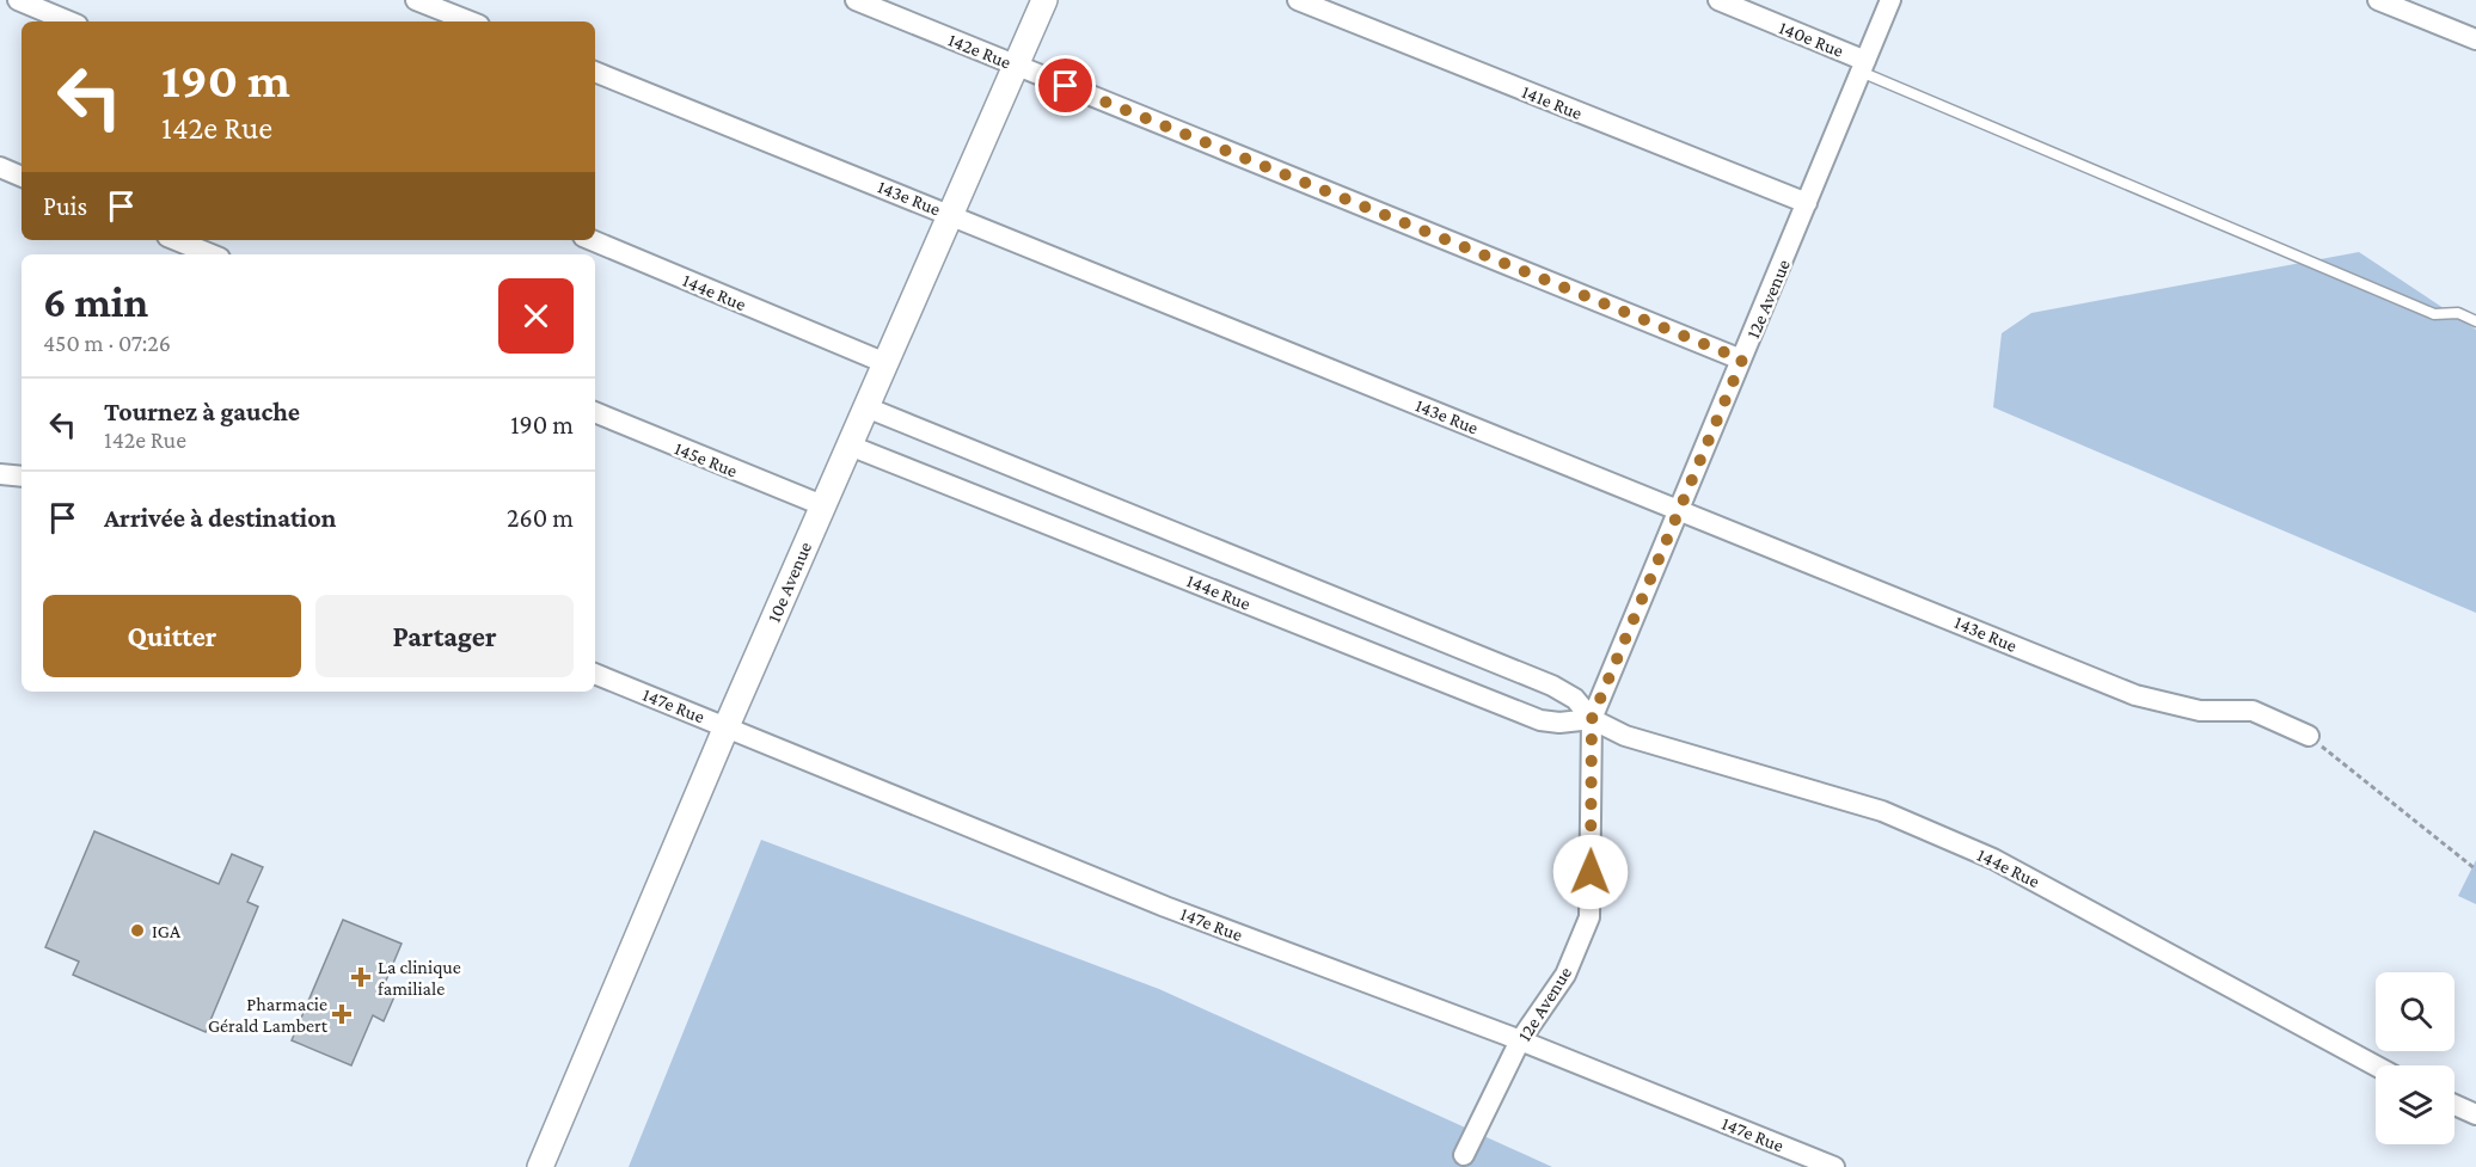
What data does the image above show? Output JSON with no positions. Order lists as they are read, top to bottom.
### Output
{
  "streets": {
    "street": [
      "140e Rue",
      "142e Rue",
      "141e Rue",
      "143e Rue",
      "144e Rue",
      "12e Avenue",
      "145e Rue",
      "10e Avenue",
      "147e Rue"
    ]
  },
  "crossings": [
    ["140e Rue", "12e Avenue"],
    ["142e Rue", "12e Avenue"],
    ["142e Rue", "10e Avenue"],
    ["141e Rue", "12e Avenue"],
    ["143e Rue", "12e Avenue"],
    ["143e Rue", "10e Avenue"],
    ["144e Rue", "12e Avenue"],
    ["144e Rue", "10e Avenue"],
    ["12e Avenue", "147e Rue"],
    ["145e Rue", "10e Avenue"],
    ["10e Avenue", "147e Rue"]
  ],
  "places": {
    "other": ["IGA"],
    "health": ["La clinique familiale", "Pharmacie Gérald Lambert"]
  },
  "page": {
    "turn": ["190 m", "142e Rue"],
    "then": "Puis",
    "heading": ["6 min", "450 m · 07:26"],
    "list": [
      {
        "name": "Tournez à gauche",
        "note": "142e Rue",
        "value": "190 m"
      },
      {
        "name": "Arrivée à destination",
        "value": "260 m"
      }
    ],
    "buttons": ["Quitter", "Partager"]
  }
}
